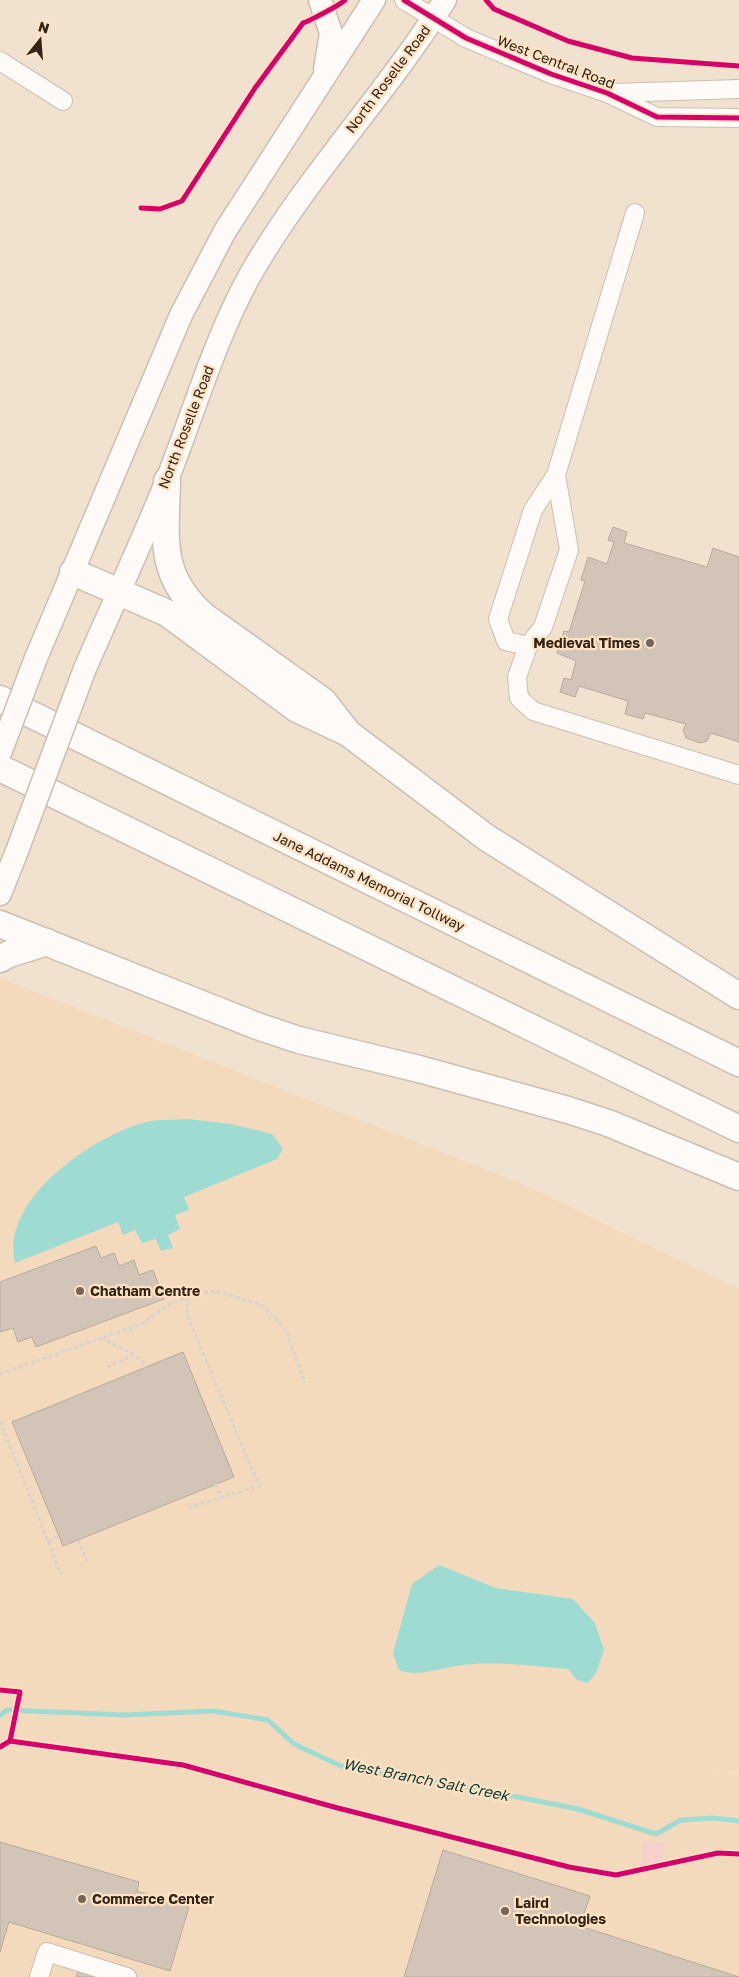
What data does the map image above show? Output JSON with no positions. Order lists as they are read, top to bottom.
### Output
{
  "streets": {
    "highway": ["Jane Addams Memorial Tollway"],
    "main road": ["North Roselle Road"],
    "street": ["West Central Road"]
  },
  "crossings": [
    ["West Central Road", "North Roselle Road"]
  ],
  "water": ["West Branch Salt Creek"],
  "places": [
    "Medieval Times",
    "Chatham Centre",
    "Commerce Center",
    "Laird Technologies"
  ],
  "north": "top"
}
